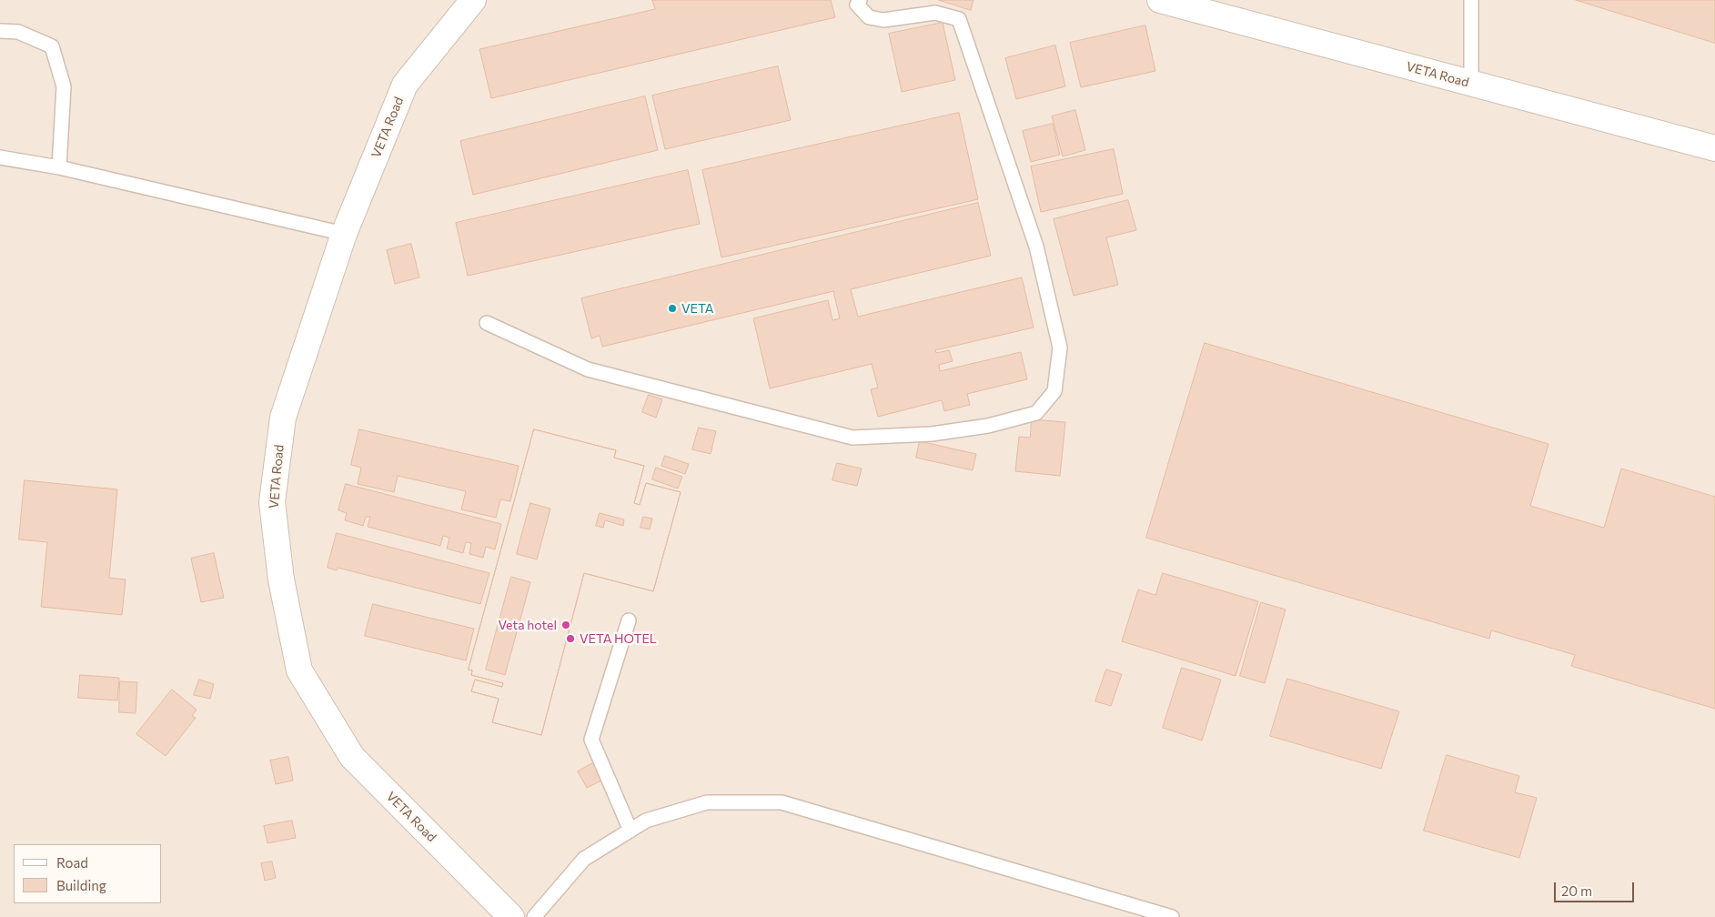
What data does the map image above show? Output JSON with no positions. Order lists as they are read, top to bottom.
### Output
{
  "streets": {
    "street": ["VETA Road"]
  },
  "places": ["VETA", "Veta hotel", "VETA HOTEL"],
  "legend": ["Road", "Building"],
  "scale_bar": "20 m"
}
